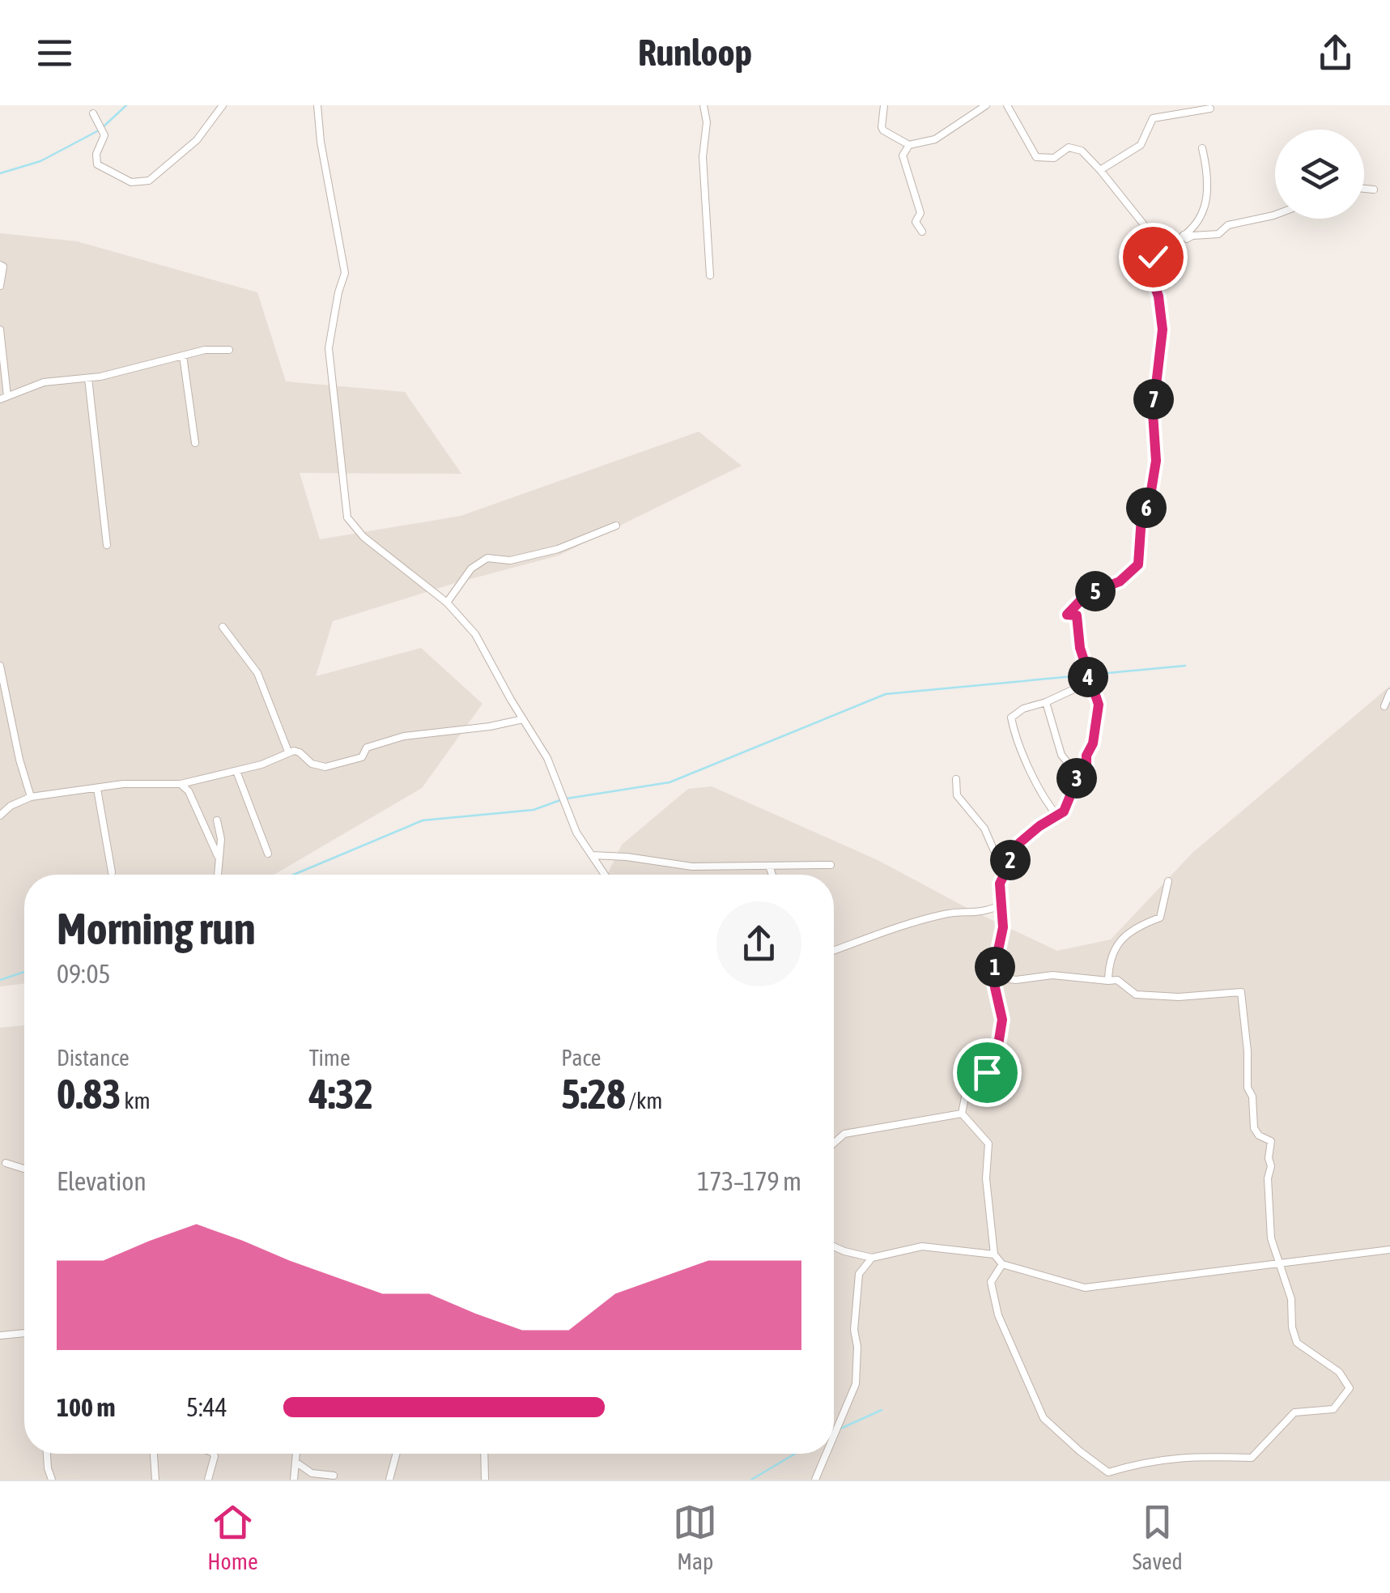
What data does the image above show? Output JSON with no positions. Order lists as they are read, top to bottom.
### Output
{
  "page": {
    "header": "Runloop",
    "pins": [
      "7",
      "6",
      "5",
      "4",
      "3",
      "2",
      "1"
    ],
    "heading": ["Morning run", "09:05"],
    "stats": [
      ["Distance", "0.83 km"],
      ["Time", "4:32"],
      ["Pace", "5:28 /km"]
    ],
    "chart": ["Elevation", "173–179 m"],
    "list": [
      {
        "name": "100 m",
        "note": "5:44"
      }
    ],
    "tabs": ["Home", "Map", "Saved"]
  }
}
